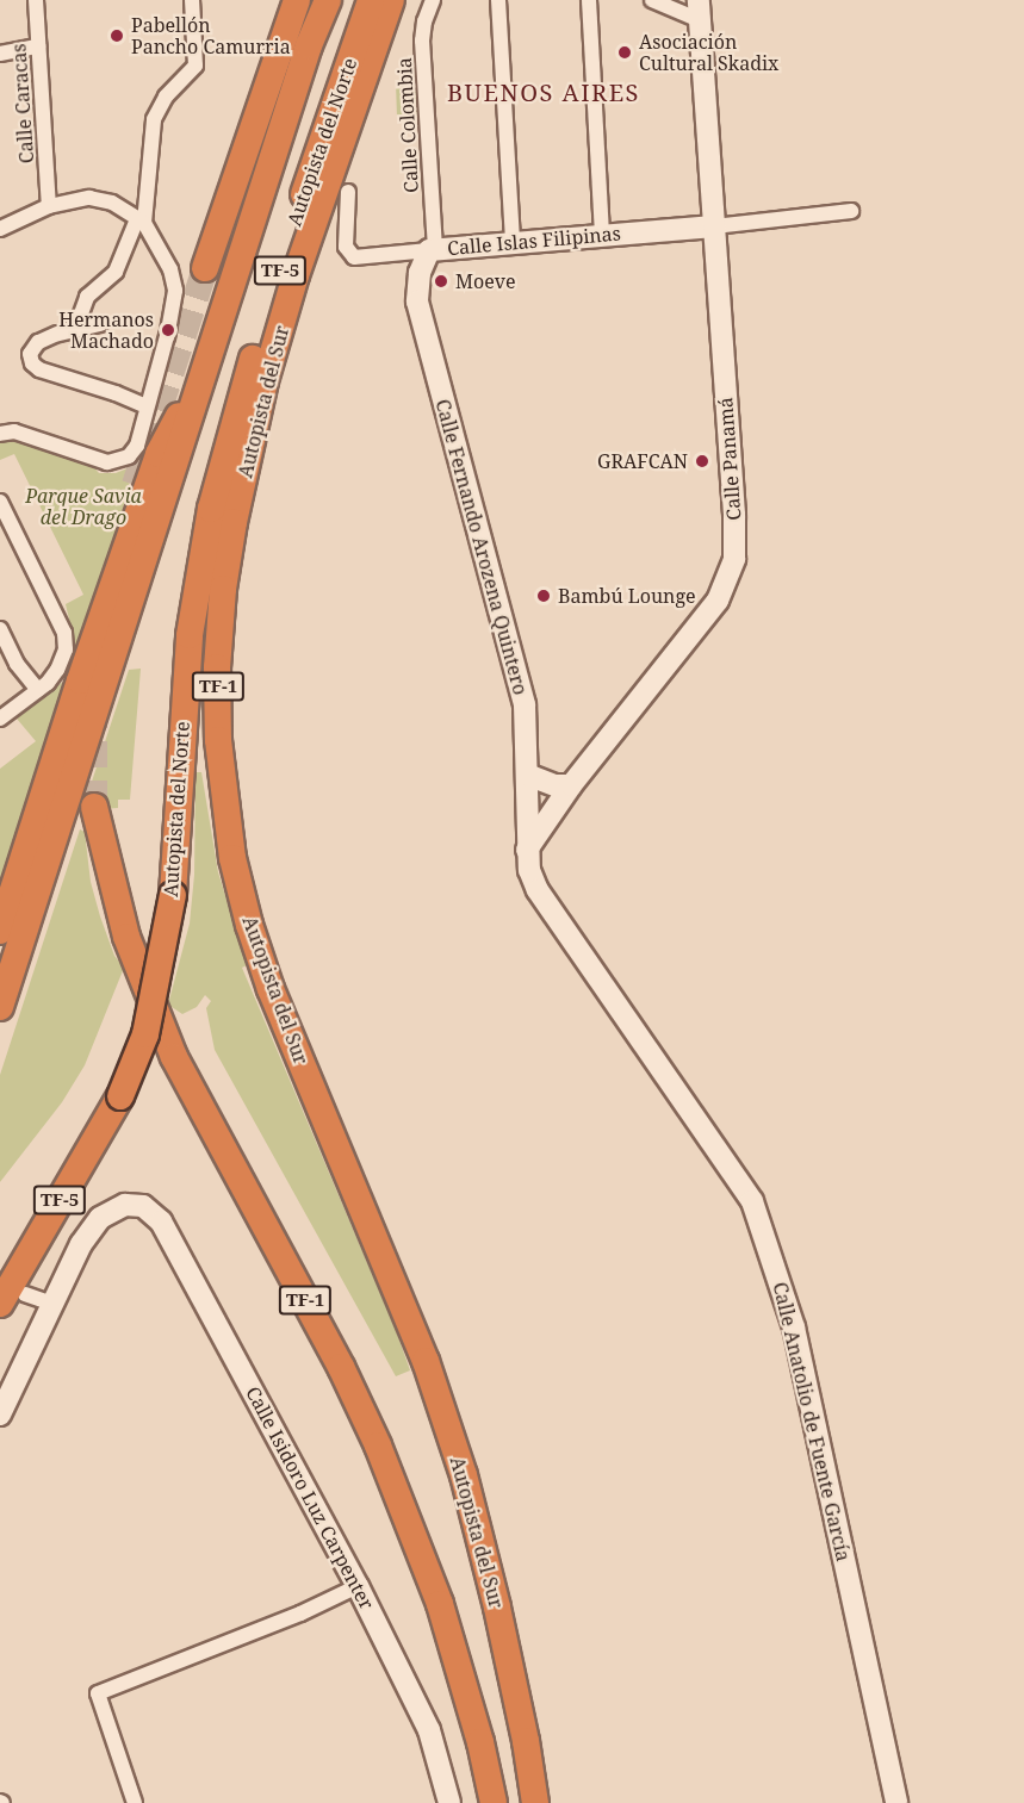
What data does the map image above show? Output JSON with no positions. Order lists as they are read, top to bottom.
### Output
{
  "streets": {
    "highway": [
      "Autopista del Norte",
      "TF-5",
      "Autopista del Sur",
      "TF-1"
    ],
    "street": [
      "Calle Caracas",
      "Calle Colombia",
      "Calle Islas Filipinas",
      "Calle Panamá",
      "Calle Fernando Arozena Quintero",
      "Calle Anatolio de Fuente García",
      "Calle Isidoro Luz Carpenter"
    ]
  },
  "crossings": [
    ["Calle Colombia", "Calle Islas Filipinas"],
    ["Calle Colombia", "Calle Fernando Arozena Quintero"],
    ["Calle Islas Filipinas", "Calle Panamá"],
    ["Calle Islas Filipinas", "Calle Fernando Arozena Quintero"],
    ["Calle Panamá", "Calle Fernando Arozena Quintero"],
    ["Calle Panamá", "Calle Anatolio de Fuente García"],
    ["Calle Fernando Arozena Quintero", "Calle Anatolio de Fuente García"]
  ],
  "districts": ["BUENOS AIRES"],
  "parks": ["Parque Savia del Drago"],
  "places": [
    "Pabellón Pancho Camurria",
    "Asociación Cultural Skadix",
    "Moeve",
    "Hermanos Machado",
    "GRAFCAN",
    "Bambú Lounge"
  ]
}
